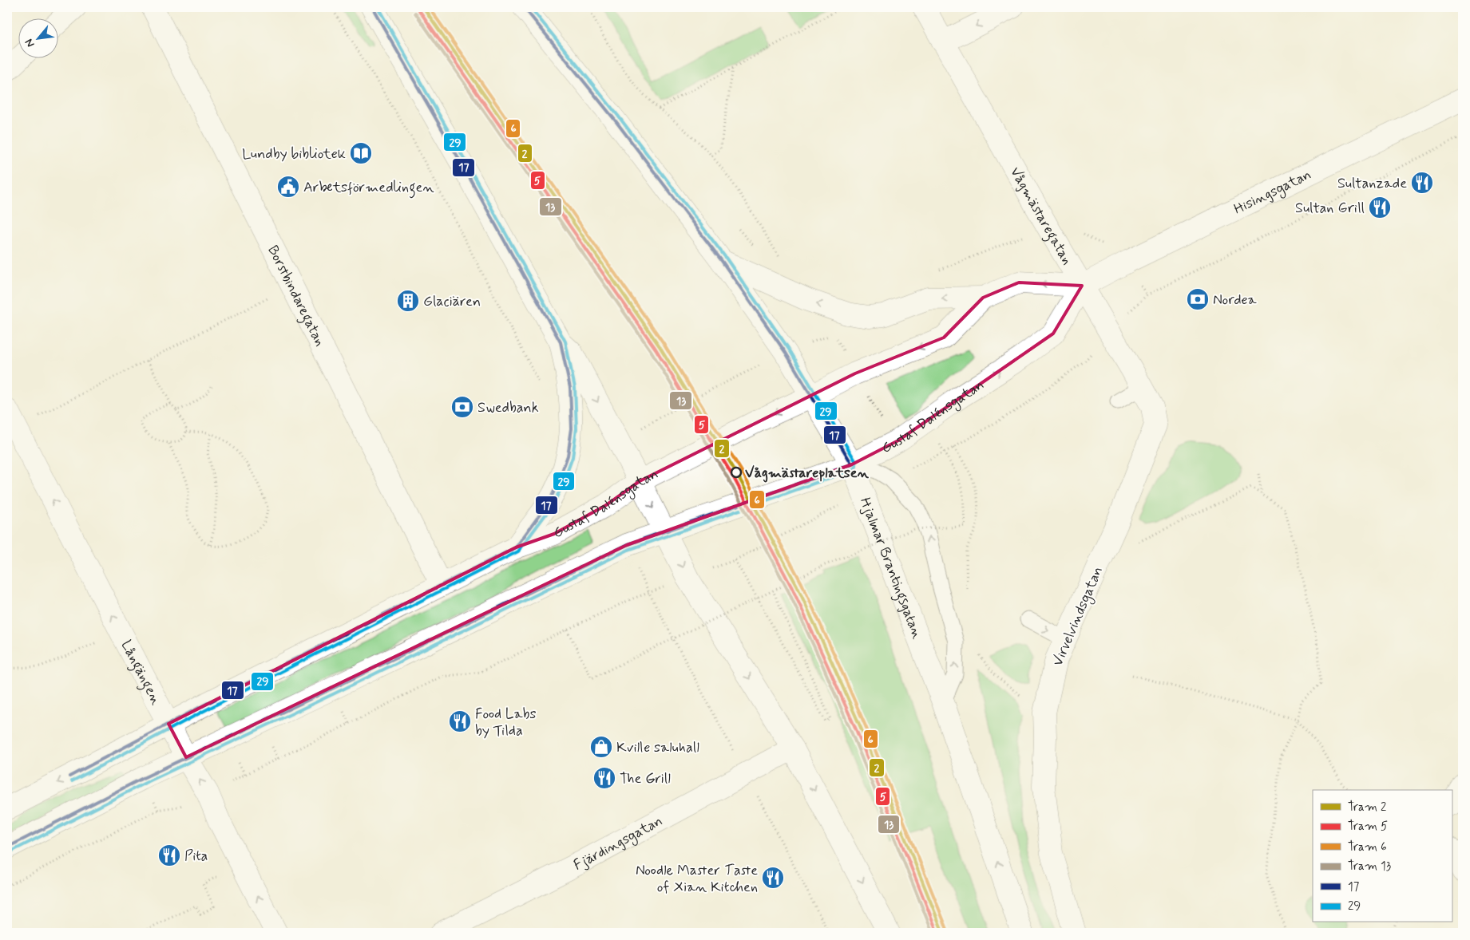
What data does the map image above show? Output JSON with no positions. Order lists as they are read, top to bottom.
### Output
{
  "streets": {
    "street": [
      "Hisingsgatan",
      "Vågmästaregatan",
      "Borstbindaregatan",
      "Gustaf Dalénsgatan",
      "Hjalmar Brantingsgatan",
      "Virvelvindsgatan",
      "Långängen",
      "Fjärdingsgatan"
    ]
  },
  "crossings": [
    ["Hisingsgatan", "Vågmästaregatan"],
    ["Hisingsgatan", "Gustaf Dalénsgatan"],
    ["Vågmästaregatan", "Gustaf Dalénsgatan"],
    ["Vågmästaregatan", "Virvelvindsgatan"],
    ["Borstbindaregatan", "Gustaf Dalénsgatan"],
    ["Gustaf Dalénsgatan", "Hjalmar Brantingsgatan"],
    ["Gustaf Dalénsgatan", "Långängen"]
  ],
  "one_way": ["Långängen"],
  "places": {
    "library": ["Lundby bibliotek"],
    "restaurant": [
      "Sultanzade",
      "Sultan Grill",
      "Food Labs by Tilda",
      "The Grill",
      "Pita",
      "Noodle Master Taste of Xian Kitchen"
    ],
    "public building": ["Arbetsförmedlingen"],
    "bank": ["Nordea", "Swedbank"],
    "building": ["Glaciären"],
    "other": ["Vågmästareplatsen"],
    "shop": ["Kville saluhall"]
  },
  "lines": [
    "tram line 2",
    "tram line 6",
    "transit line 17",
    "transit line 29",
    "tram line 5",
    "tram line 13"
  ],
  "legend": [
    "Tram 2",
    "Tram 5",
    "Tram 6",
    "Tram 13",
    "17",
    "29"
  ],
  "north": "bottom left"
}
